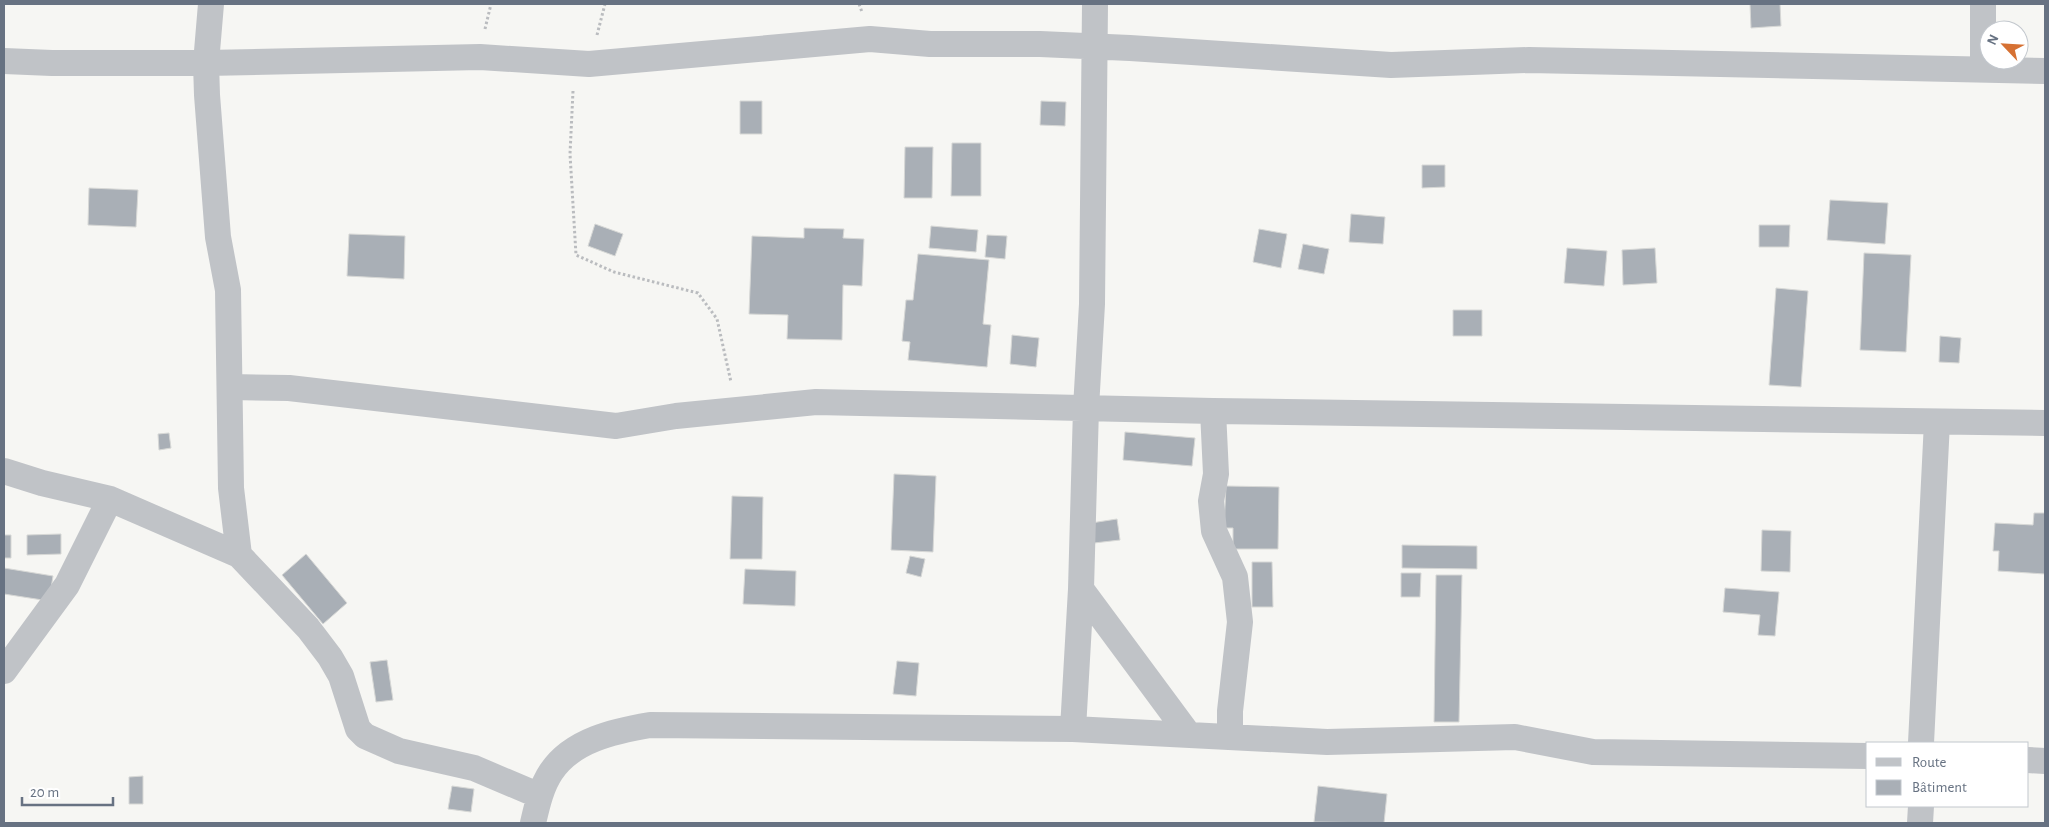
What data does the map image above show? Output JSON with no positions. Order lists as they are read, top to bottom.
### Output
{
  "legend": ["Route", "Bâtiment"],
  "scale_bar": "20 m",
  "north": "top left"
}
